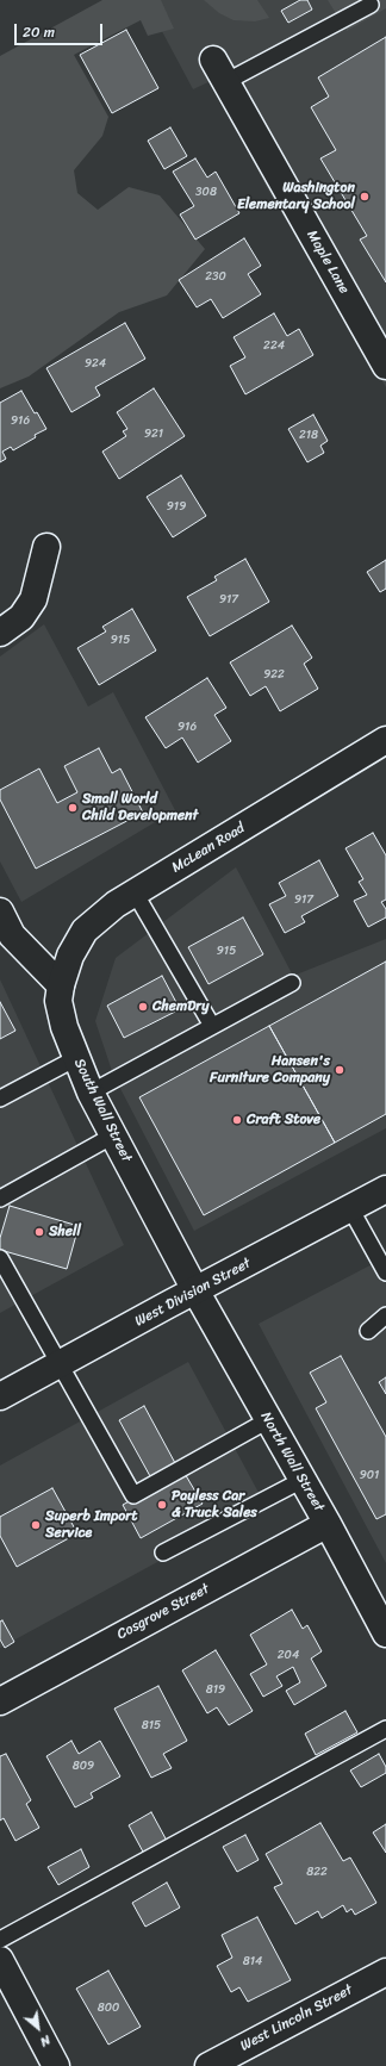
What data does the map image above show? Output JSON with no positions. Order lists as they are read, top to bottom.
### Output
{
  "streets": {
    "street": [
      "Maple Lane",
      "McLean Road",
      "South Wall Street",
      "West Division Street",
      "North Wall Street",
      "Cosgrove Street",
      "West Lincoln Street"
    ]
  },
  "crossings": [
    ["McLean Road", "South Wall Street"],
    ["South Wall Street", "West Division Street"],
    ["South Wall Street", "North Wall Street"],
    ["West Division Street", "North Wall Street"],
    ["North Wall Street", "Cosgrove Street"]
  ],
  "places": [
    "Washington Elementary School",
    "Small World Child Development",
    "ChemDry",
    "Hansen's Furniture Company",
    "Craft Stove",
    "Shell",
    "Payless Car & Truck Sales",
    "Superb Import Service"
  ],
  "house_numbers": [
    "308",
    "230",
    "224",
    "924",
    "916",
    "921",
    "218",
    "919",
    "917",
    "915",
    "922",
    "916",
    "917",
    "915",
    "901",
    "204",
    "819",
    "815",
    "809",
    "822",
    "814",
    "800"
  ],
  "scale_bar": "20 m",
  "north": "bottom right"
}
